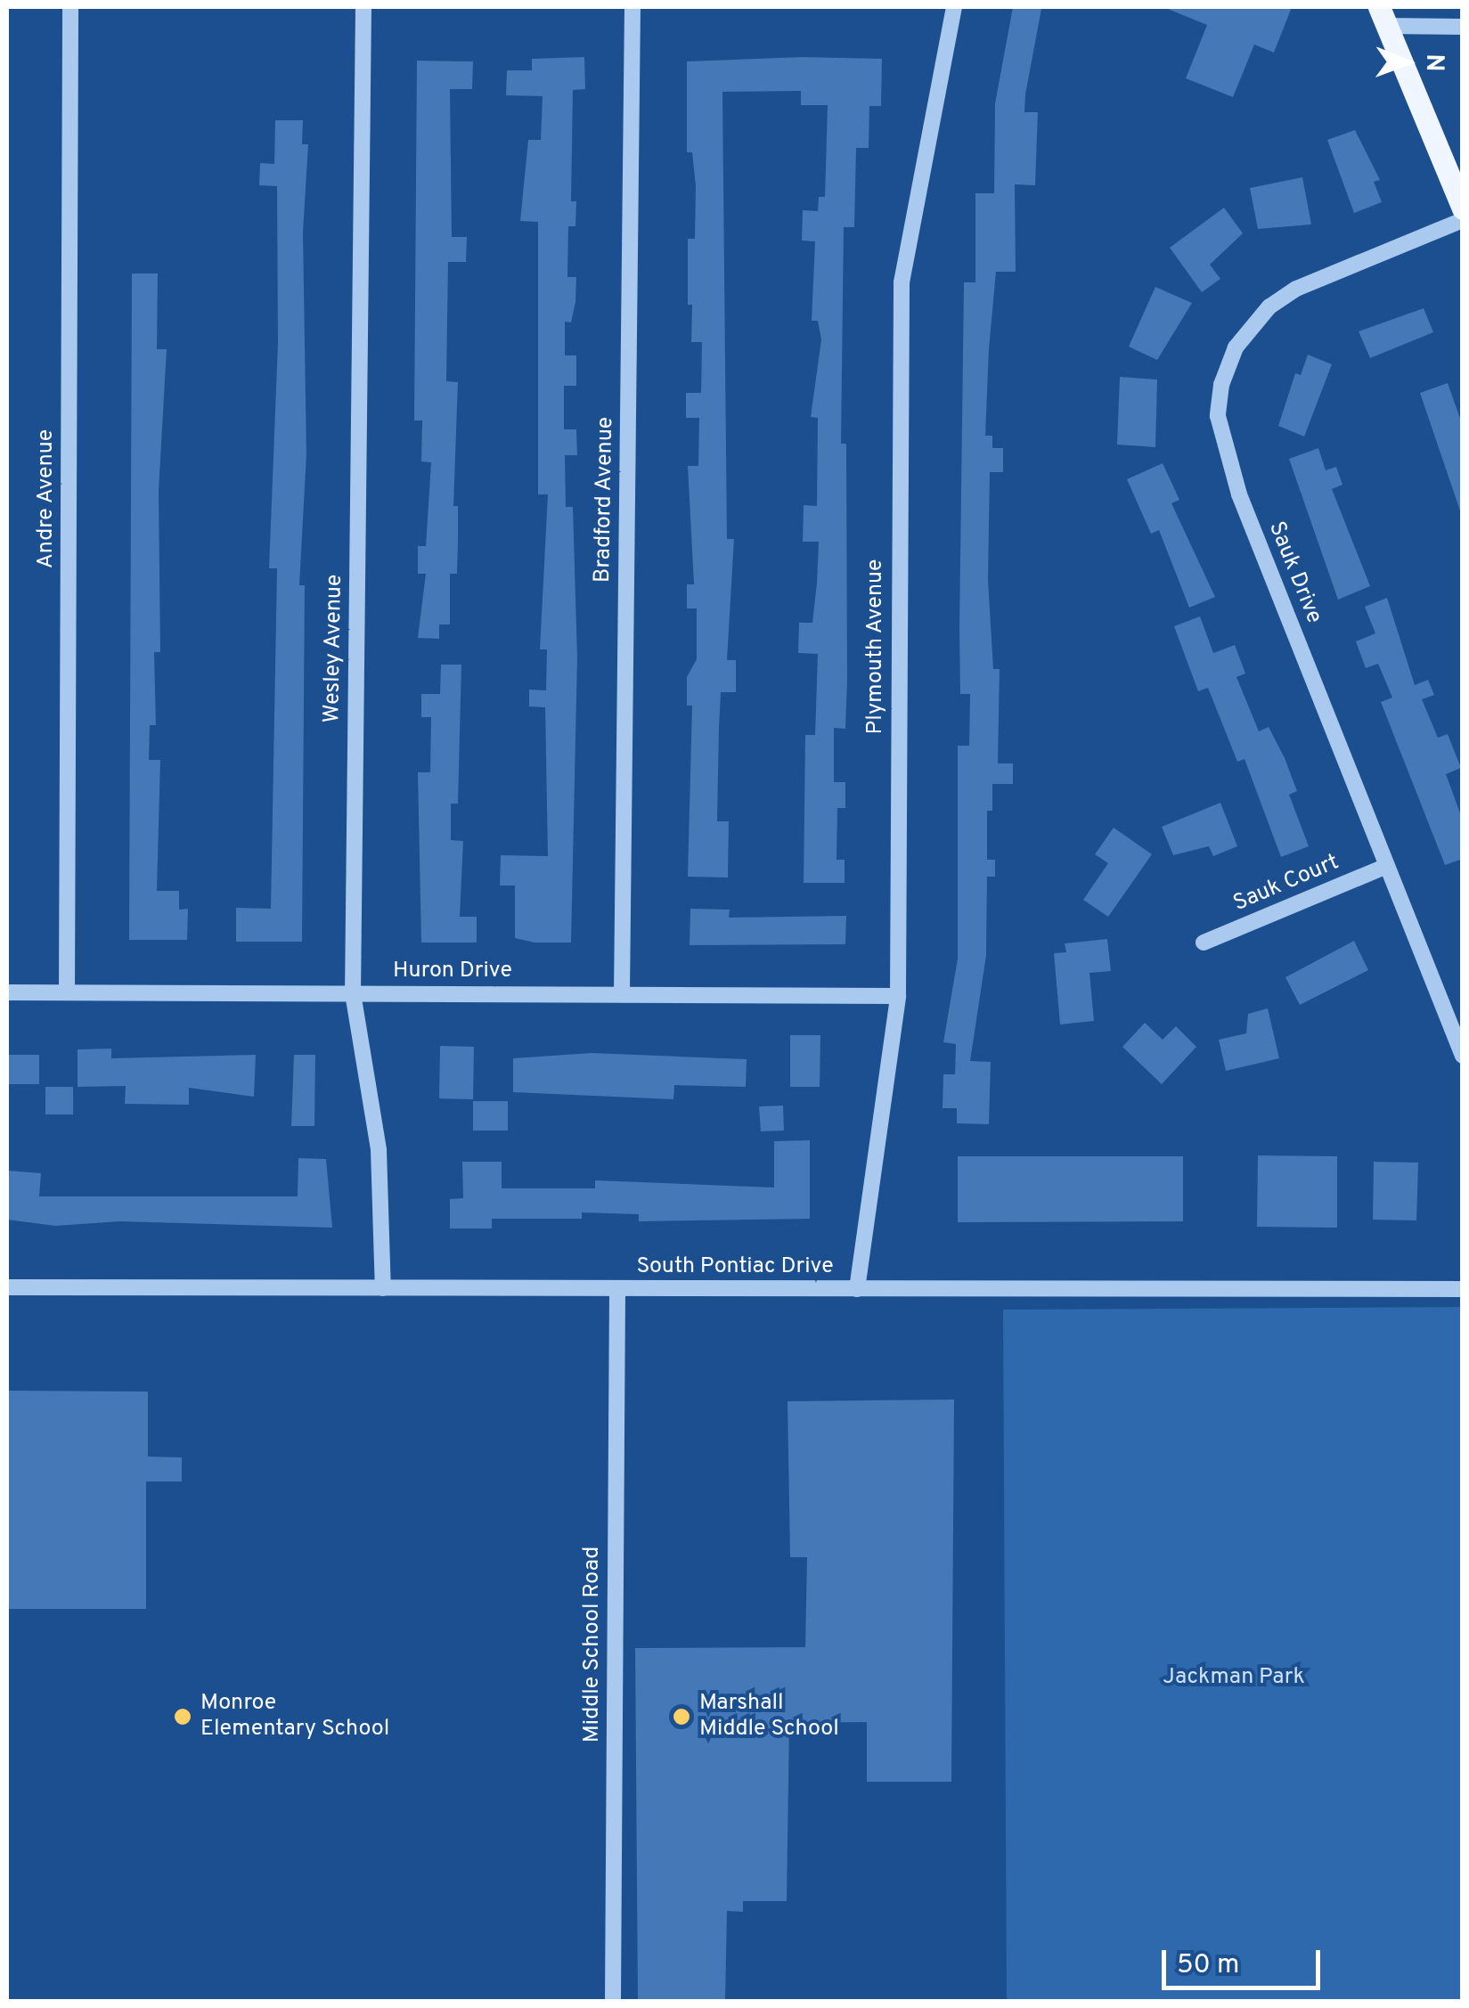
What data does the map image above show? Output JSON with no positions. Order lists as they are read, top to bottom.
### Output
{
  "streets": {
    "street": [
      "Andre Avenue",
      "Bradford Avenue",
      "Sauk Drive",
      "Plymouth Avenue",
      "Wesley Avenue",
      "Sauk Court",
      "Huron Drive",
      "South Pontiac Drive",
      "Middle School Road"
    ]
  },
  "crossings": [
    ["Andre Avenue", "Huron Drive"],
    ["Bradford Avenue", "Huron Drive"],
    ["Sauk Drive", "Sauk Court"],
    ["Plymouth Avenue", "Huron Drive"],
    ["Plymouth Avenue", "South Pontiac Drive"],
    ["Wesley Avenue", "Huron Drive"],
    ["Wesley Avenue", "South Pontiac Drive"],
    ["South Pontiac Drive", "Middle School Road"]
  ],
  "parks": ["Jackman Park"],
  "places": ["Monroe Elementary School", "Marshall Middle School"],
  "scale_bar": "50 m",
  "north": "right"
}
